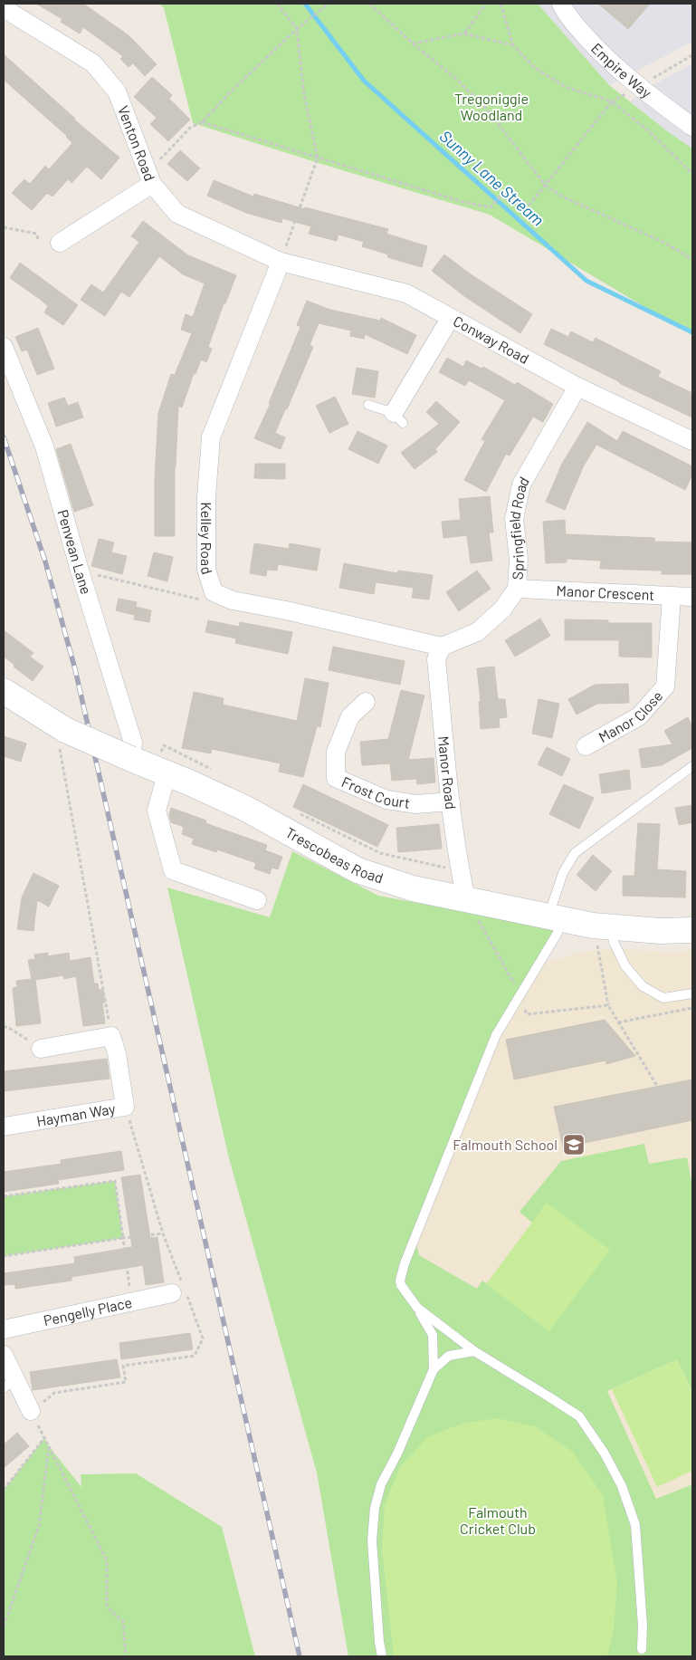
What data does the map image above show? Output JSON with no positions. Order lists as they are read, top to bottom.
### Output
{
  "streets": {
    "street": [
      "Empire Way",
      "Venton Road",
      "Conway Road",
      "Springfield Road",
      "Kelley Road",
      "Penvean Lane",
      "Manor Crescent",
      "Manor Close",
      "Manor Road",
      "Frost Court",
      "Trescobeas Road",
      "Hayman Way",
      "Pengelly Place"
    ]
  },
  "crossings": [
    ["Venton Road", "Conway Road"],
    ["Venton Road", "Kelley Road"],
    ["Conway Road", "Springfield Road"],
    ["Conway Road", "Kelley Road"],
    ["Springfield Road", "Kelley Road"],
    ["Springfield Road", "Manor Crescent"],
    ["Springfield Road", "Manor Road"],
    ["Kelley Road", "Manor Road"],
    ["Penvean Lane", "Trescobeas Road"],
    ["Manor Crescent", "Manor Close"],
    ["Manor Road", "Frost Court"],
    ["Manor Road", "Trescobeas Road"]
  ],
  "water": ["Sunny Lane Stream"],
  "parks": ["Tregoniggie Woodland", "Falmouth Cricket Club"],
  "places": {
    "school or university": ["Falmouth School"]
  }
}
